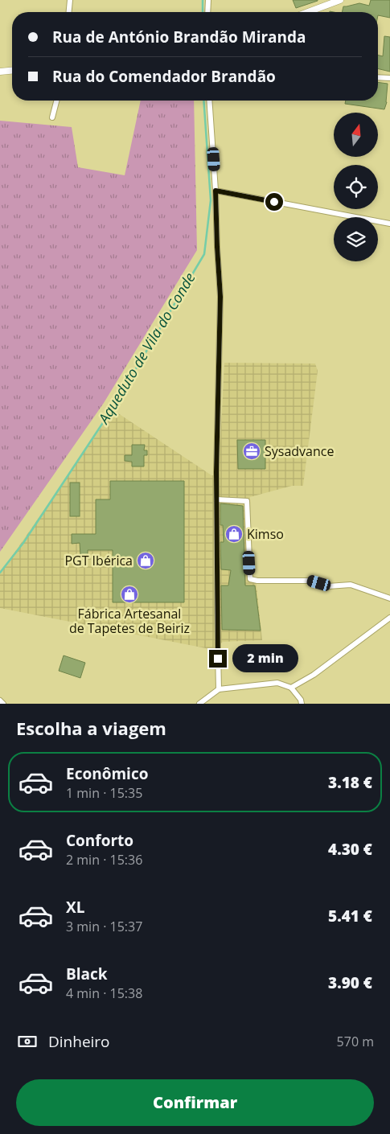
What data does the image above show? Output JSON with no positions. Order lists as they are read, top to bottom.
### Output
{
  "water": ["Aqueduto de Vila do Conde"],
  "places": {
    "office": ["Sysadvance"],
    "shop": ["Kimso", "PGT Ibérica", "Fábrica Artesanal de Tapetes de Beiriz"]
  },
  "north": "top",
  "page": {
    "banner": ["Rua de António Brandão Miranda", "Rua do Comendador Brandão"],
    "bubble": "2 min",
    "heading": "Escolha a viagem",
    "list": [
      {
        "name": "Econômico",
        "note": "1 min · 15:35",
        "value": "3.18 €"
      },
      {
        "name": "Conforto",
        "note": "2 min · 15:36",
        "value": "4.30 €"
      },
      {
        "name": "XL",
        "note": "3 min · 15:37",
        "value": "5.41 €"
      },
      {
        "name": "Black",
        "note": "4 min · 15:38",
        "value": "3.90 €"
      }
    ],
    "pay": ["Dinheiro", "570 m"],
    "buttons": "Confirmar"
  }
}
